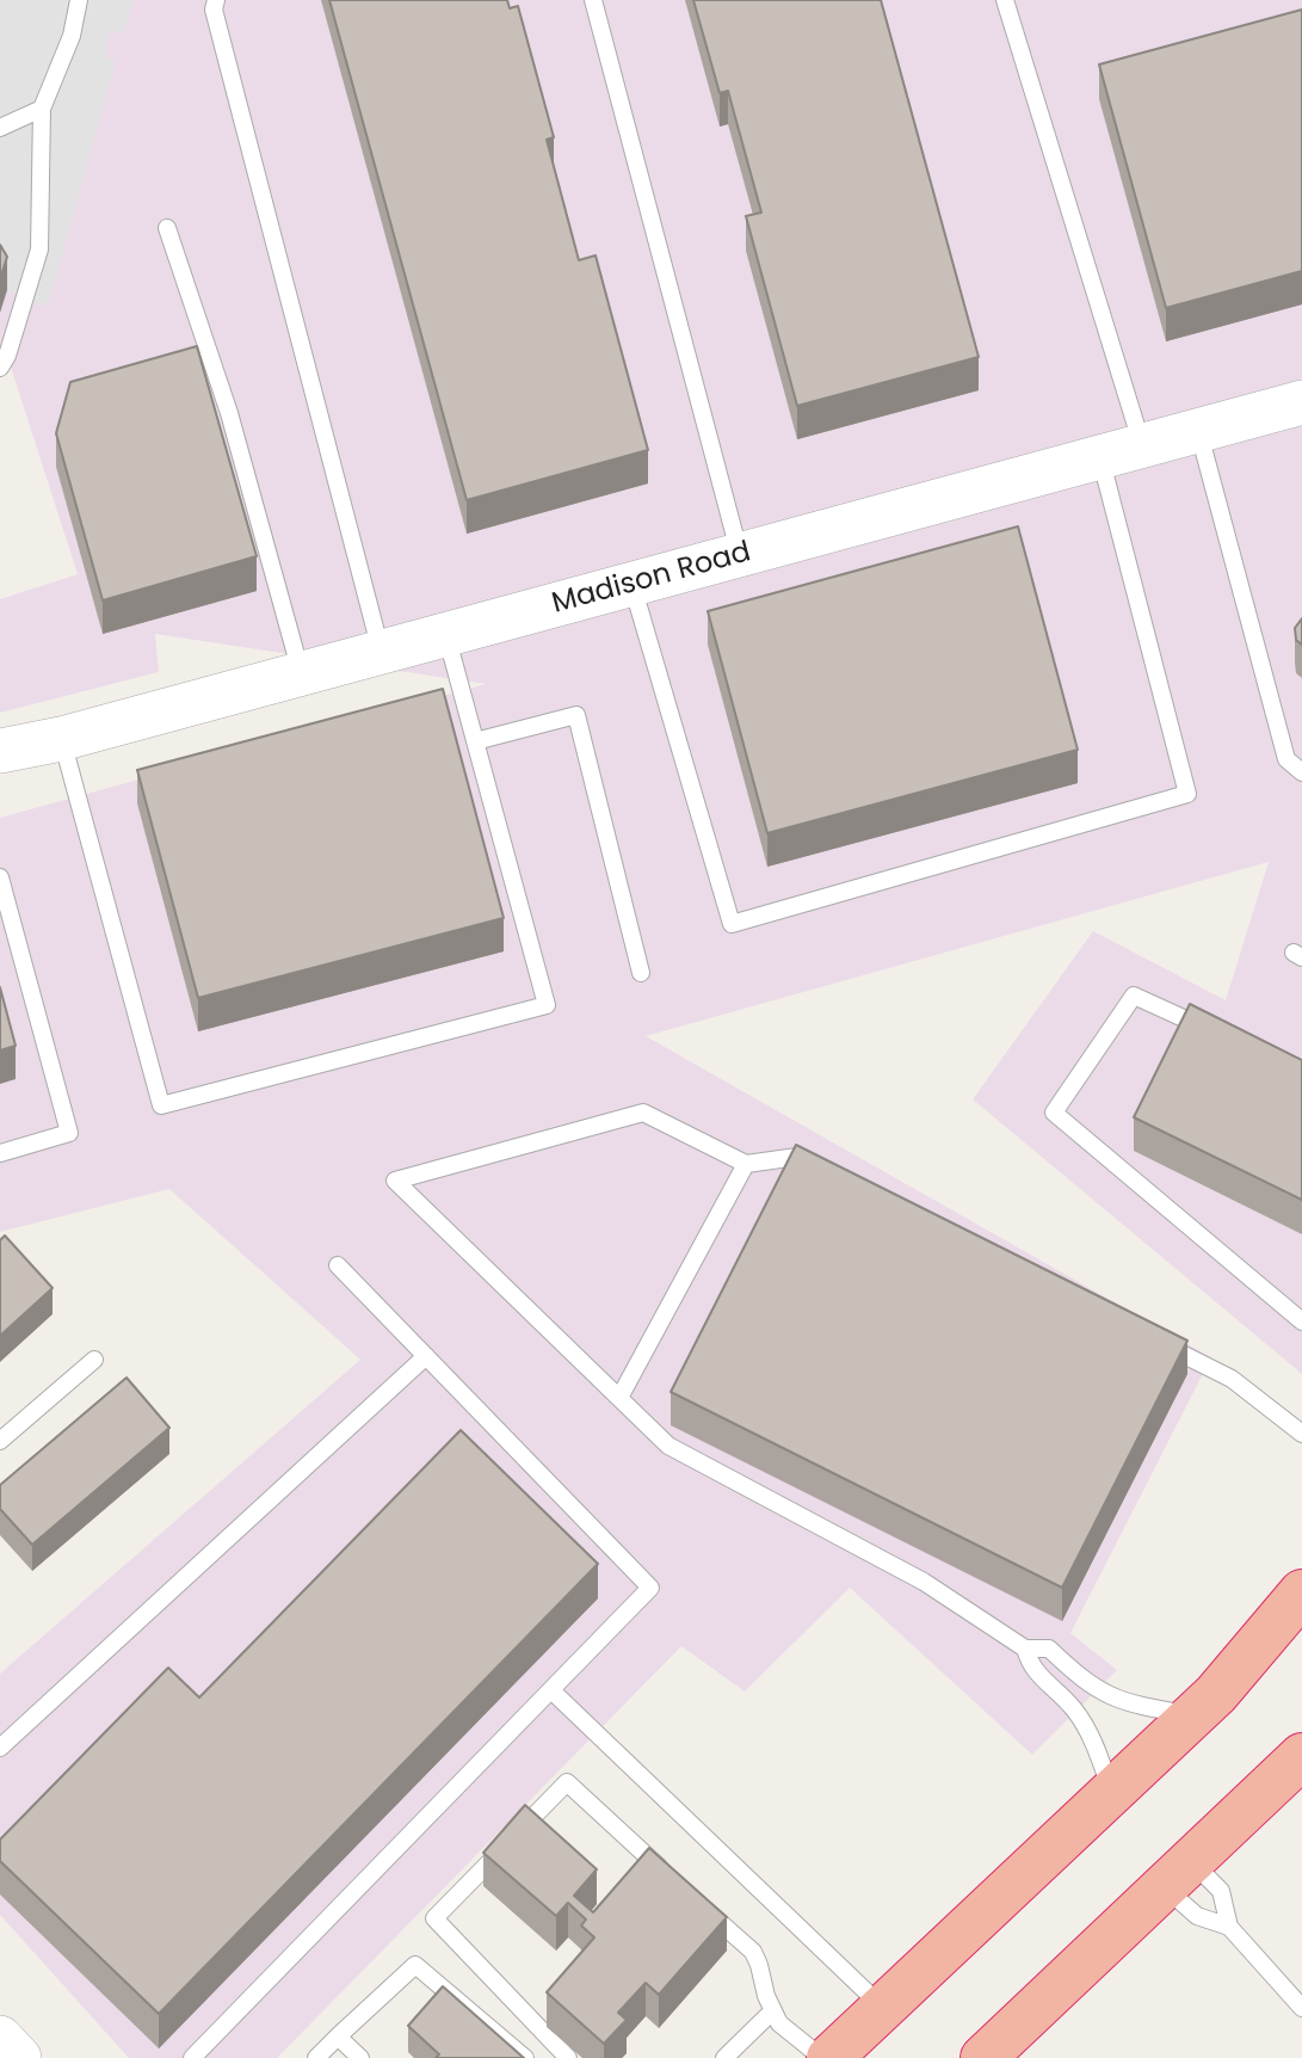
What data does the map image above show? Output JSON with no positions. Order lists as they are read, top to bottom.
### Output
{
  "streets": {
    "street": ["Madison Road"]
  }
}
